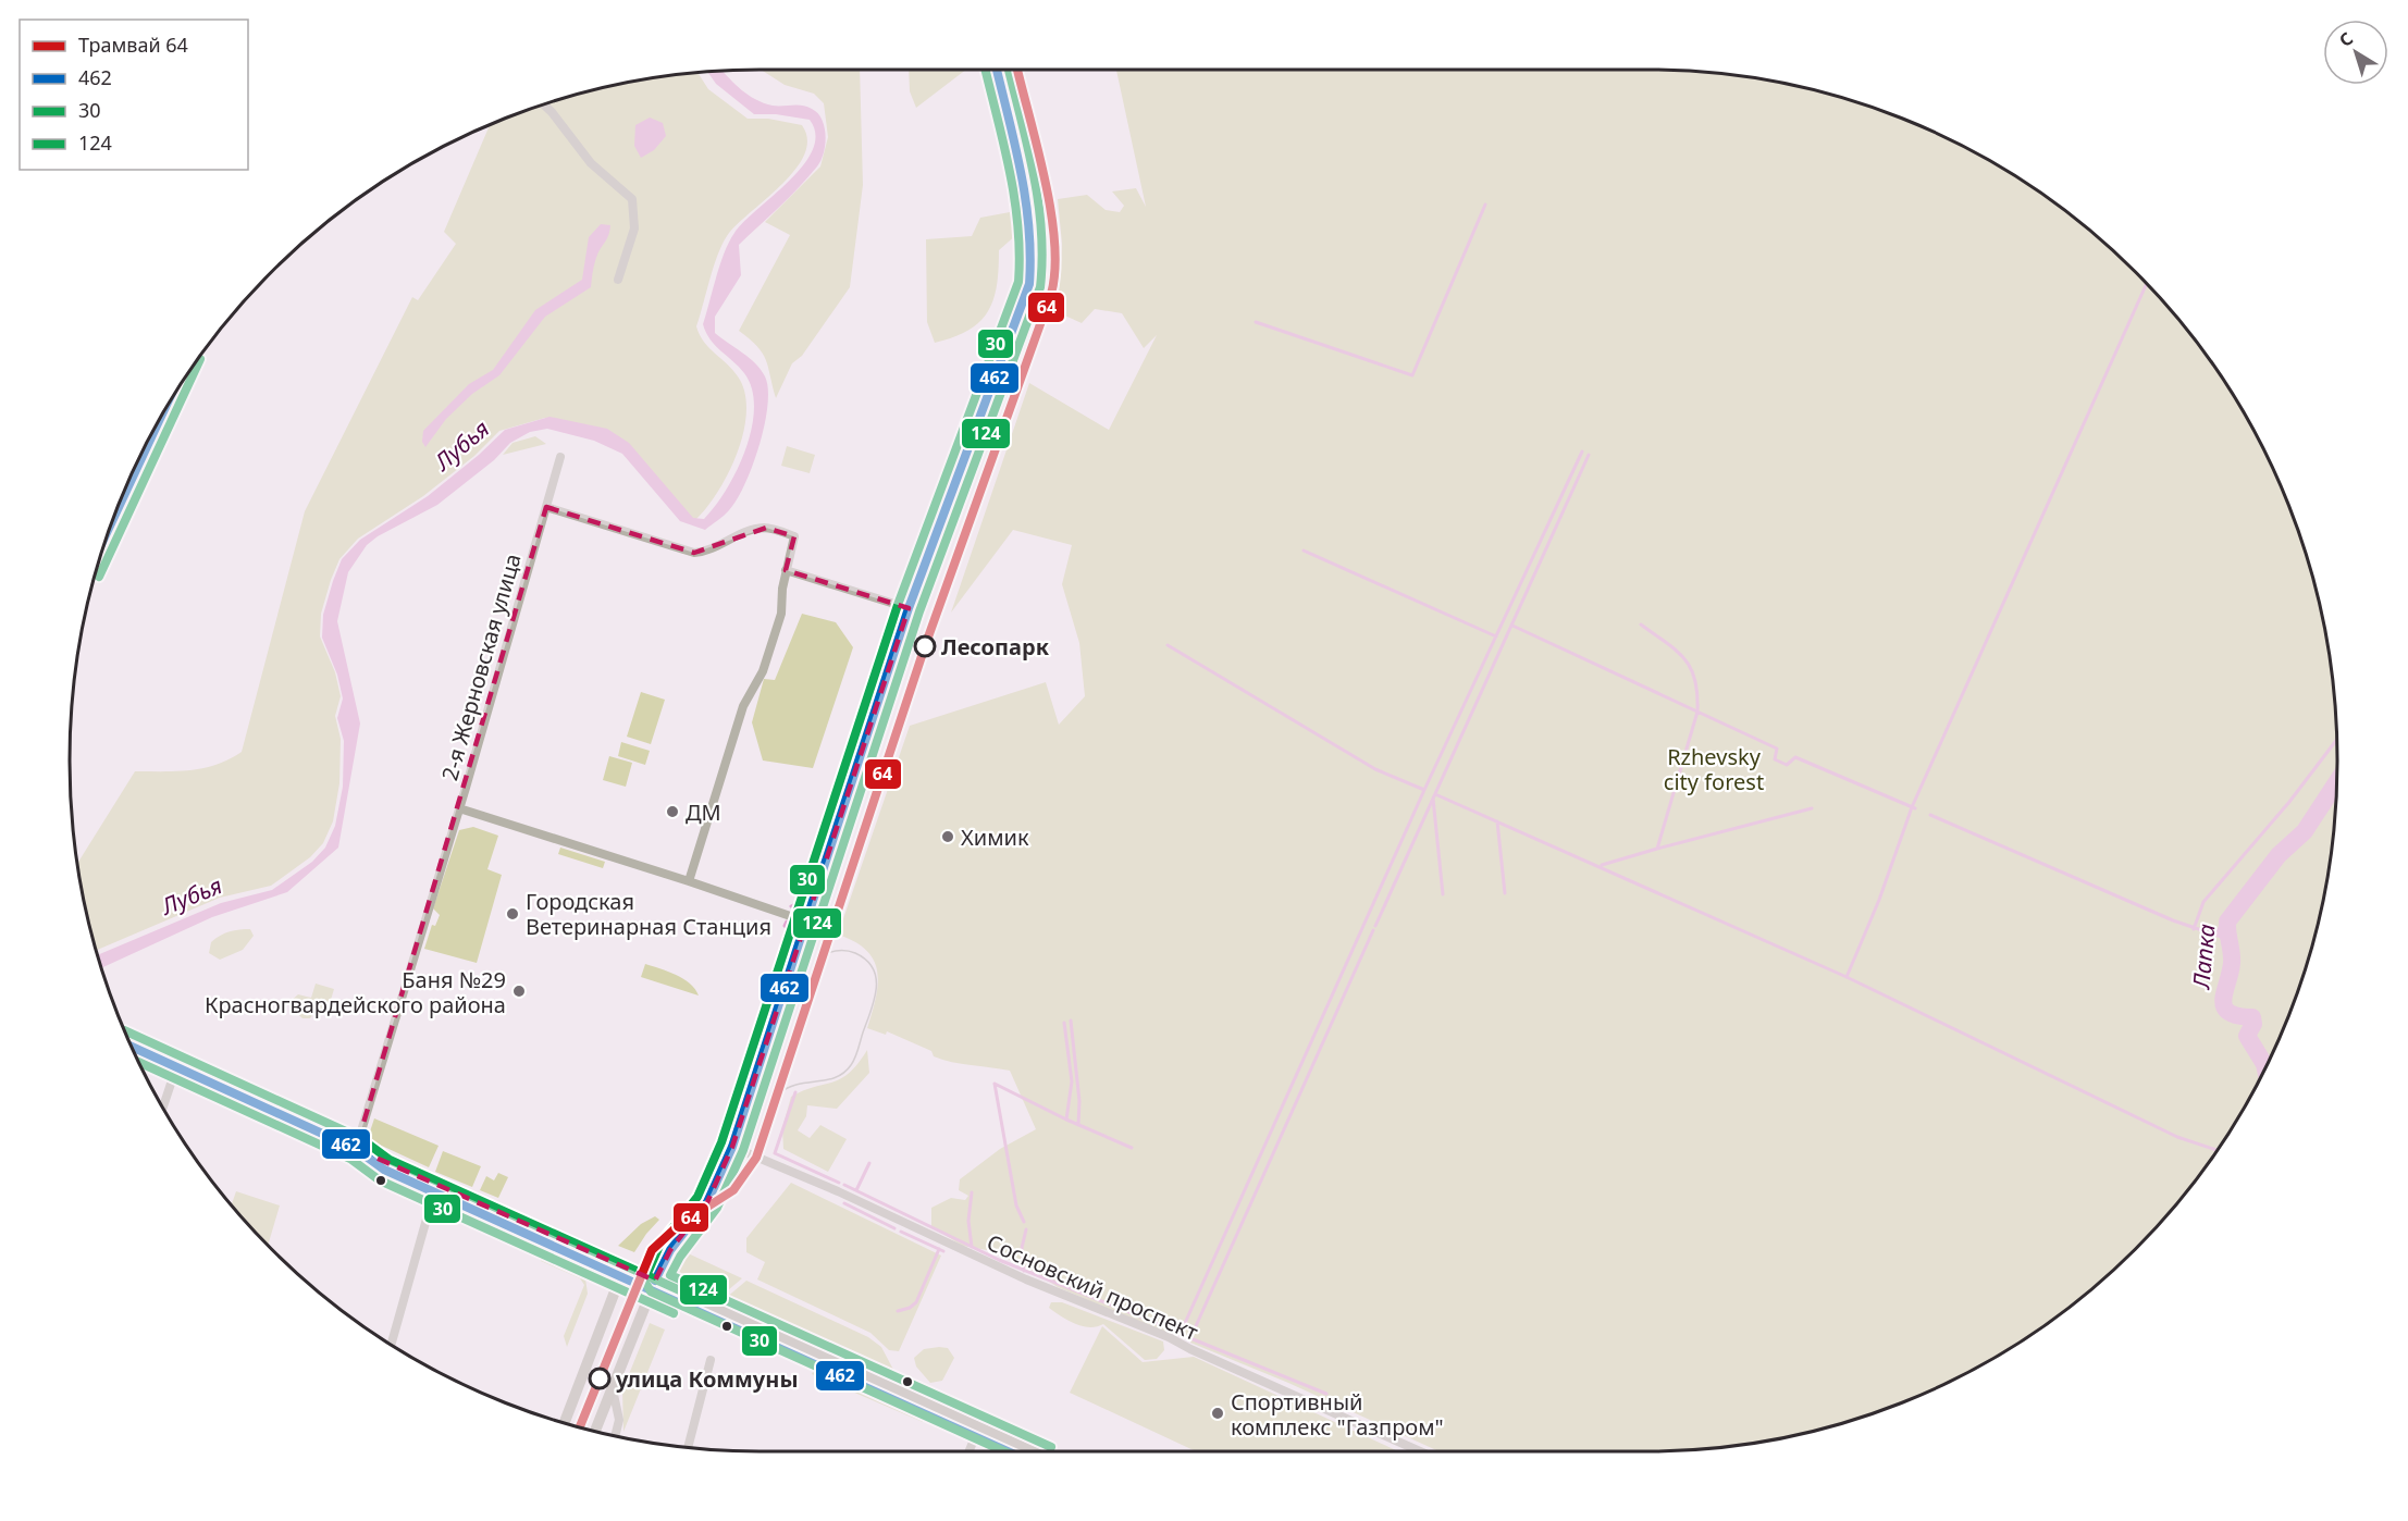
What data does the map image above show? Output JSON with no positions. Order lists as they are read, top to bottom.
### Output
{
  "streets": {
    "street": ["2-я Жерновская улица", "Сосновский проспект"]
  },
  "water": ["Лубья", "Лапка"],
  "parks": ["Rzhevsky city forest"],
  "places": [
    "Лесопарк",
    "ДМ",
    "Химик",
    "Городская Ветеринарная Станция",
    "Баня №29 Красногвардейского района",
    "улица Коммуны",
    "Cпортивный комплекс \"Газпром\""
  ],
  "lines": [
    "tram line 64",
    "transit line 462",
    "transit line 30",
    "transit line 124"
  ],
  "legend": [
    "Трамвай 64",
    "462",
    "30",
    "124"
  ],
  "north": "top left"
}
